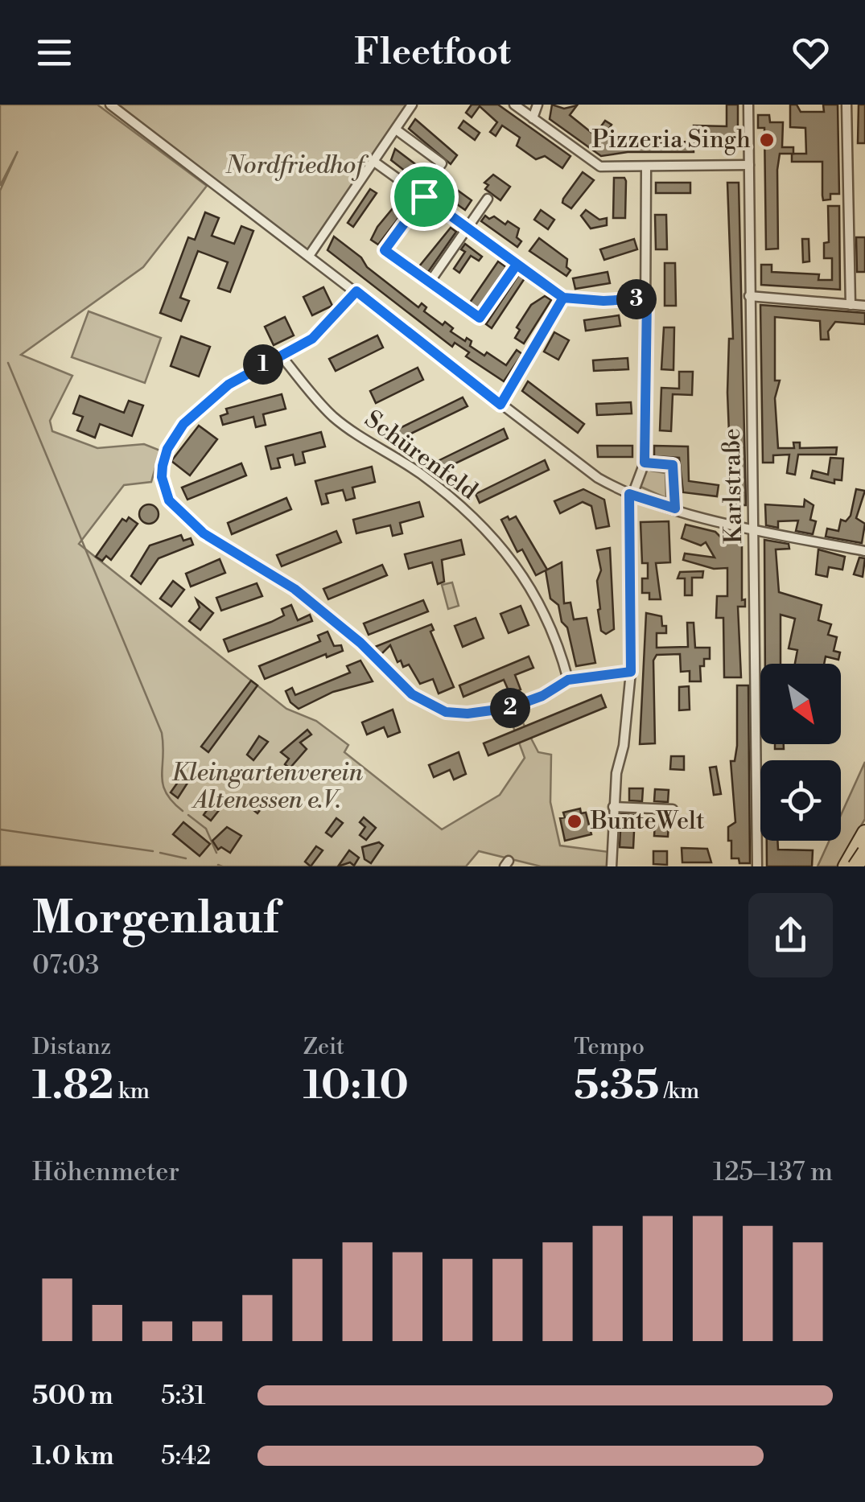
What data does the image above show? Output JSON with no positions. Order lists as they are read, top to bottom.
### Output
{
  "streets": {
    "street": ["Schürenfeld", "Karlstraße"]
  },
  "parks": ["Nordfriedhof", "Kleingartenverein Altenessen e.V."],
  "places": ["Pizzeria Singh", "BunteWelt"],
  "north": "bottom right",
  "page": {
    "header": "Fleetfoot",
    "pins": ["3", "1", "2"],
    "heading": ["Morgenlauf", "07:03"],
    "stats": [
      ["Distanz", "1.82 km"],
      ["Zeit", "10:10"],
      ["Tempo", "5:35 /km"]
    ],
    "chart": ["Höhenmeter", "125–137 m"],
    "list": [
      {
        "name": "500 m",
        "note": "5:31"
      },
      {
        "name": "1.0 km",
        "note": "5:42"
      }
    ]
  }
}
